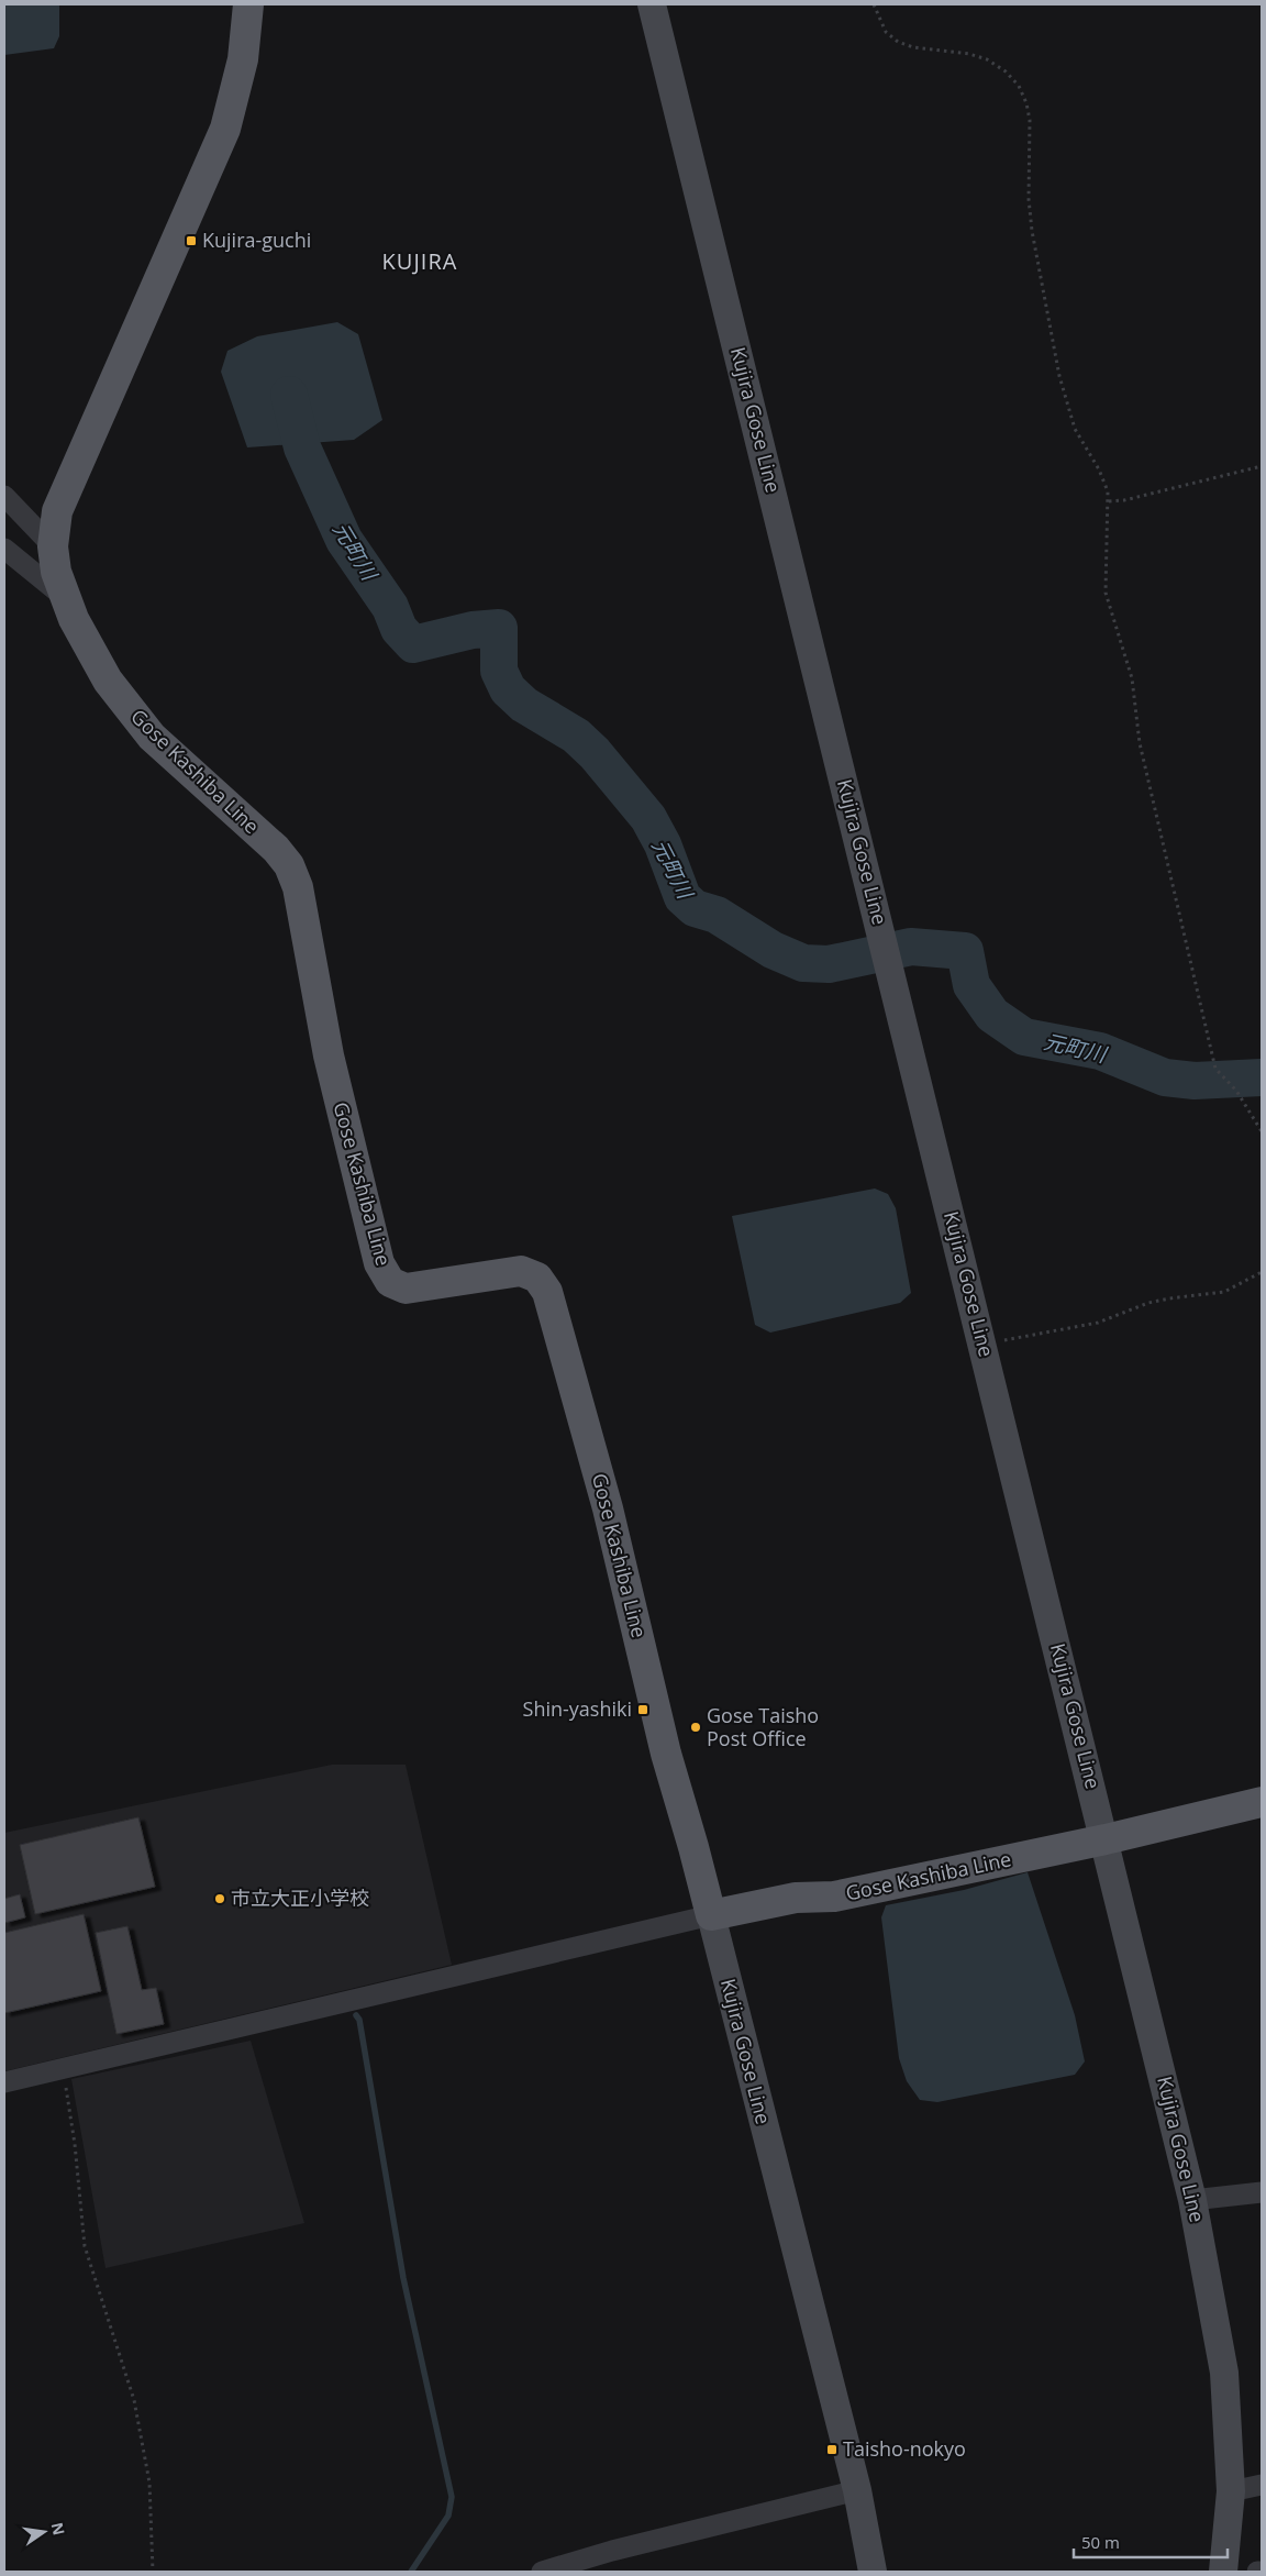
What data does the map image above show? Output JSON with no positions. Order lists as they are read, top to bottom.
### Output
{
  "streets": {
    "main road": ["Kujira Gose Line", "Gose Kashiba Line"]
  },
  "crossings": [
    ["Kujira Gose Line", "Gose Kashiba Line"]
  ],
  "districts": ["KUJIRA"],
  "water": ["元町川"],
  "places": {
    "transit": ["Kujira-guchi", "Shin-yashiki", "Taisho-nokyo"],
    "other": ["Gose Taisho Post Office", "市立大正小学校"]
  },
  "scale_bar": "50 m",
  "north": "right"
}
